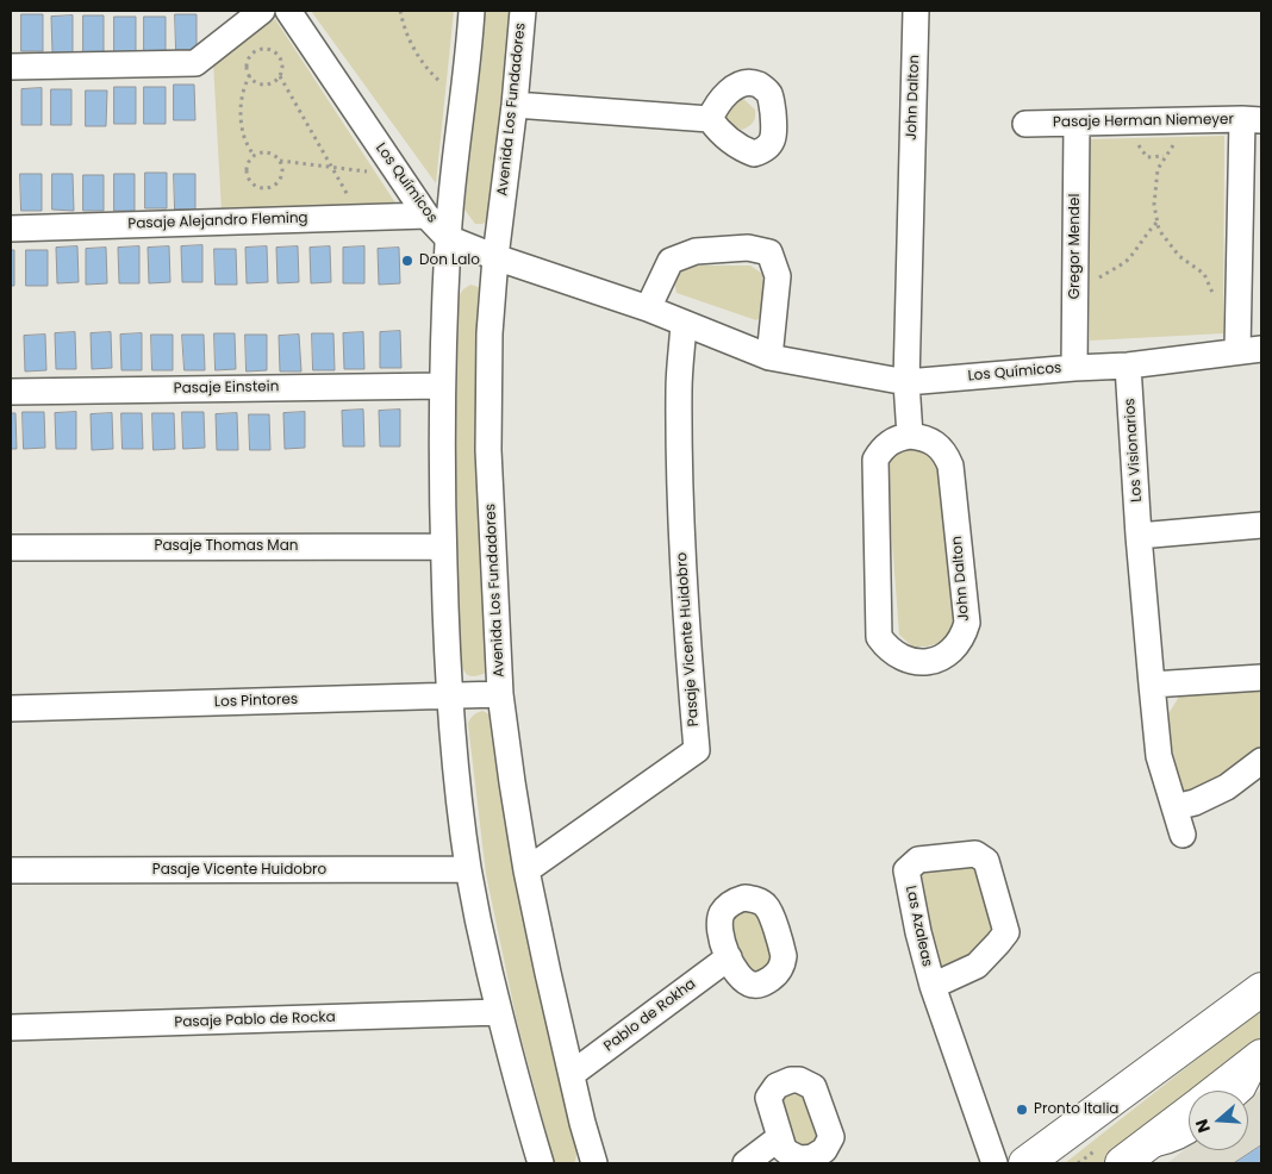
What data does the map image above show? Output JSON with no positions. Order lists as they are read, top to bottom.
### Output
{
  "streets": {
    "street": [
      "John Dalton",
      "Avenida Los Fundadores",
      "Pasaje Herman Niemeyer",
      "Los Químicos",
      "Pasaje Alejandro Fleming",
      "Gregor Mendel",
      "Pasaje Einstein",
      "Los Visionarios",
      "Pasaje Thomas Man",
      "Pasaje Vicente Huidobro",
      "Los Pintores",
      "Las Azaleas",
      "Pablo de Rokha",
      "Pasaje Pablo de Rocka"
    ]
  },
  "crossings": [
    ["John Dalton", "Los Químicos"],
    ["Avenida Los Fundadores", "Los Químicos"],
    ["Avenida Los Fundadores", "Pasaje Vicente Huidobro"],
    ["Avenida Los Fundadores", "Los Pintores"],
    ["Avenida Los Fundadores", "Pablo de Rokha"],
    ["Pasaje Herman Niemeyer", "Gregor Mendel"],
    ["Los Químicos", "Pasaje Alejandro Fleming"],
    ["Los Químicos", "Gregor Mendel"],
    ["Los Químicos", "Los Visionarios"],
    ["Los Químicos", "Pasaje Vicente Huidobro"]
  ],
  "places": ["Don Lalo", "Pronto Italia"],
  "north": "left"
}
